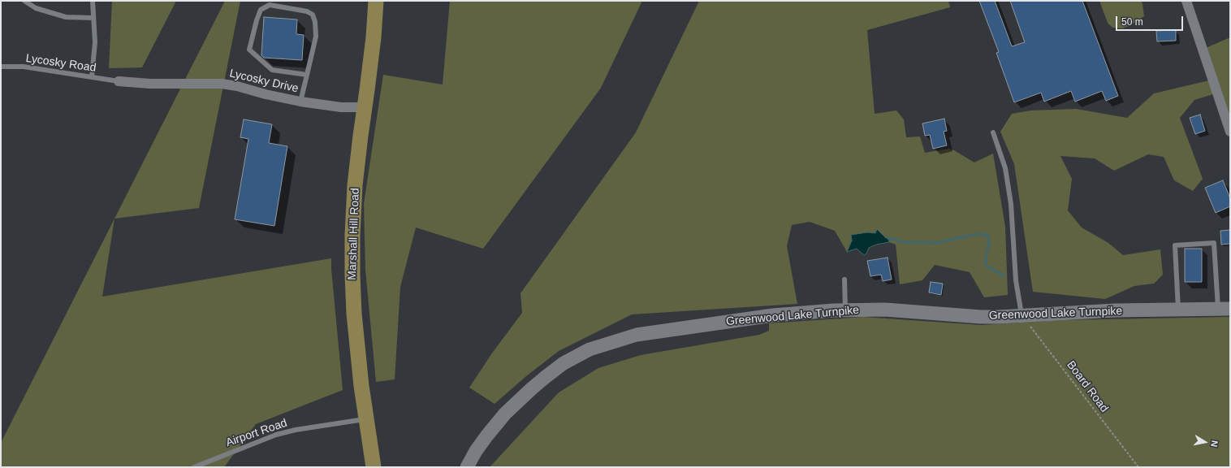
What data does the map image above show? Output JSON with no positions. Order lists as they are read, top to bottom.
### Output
{
  "streets": {
    "main road": ["Marshall Hill Road", "Greenwood Lake Turnpike"],
    "street": ["Lycosky Drive"],
    "lane": ["Lycosky Road", "Airport Road"],
    "path": ["Board Road"]
  },
  "crossings": [
    ["Lycosky Road", "Lycosky Drive"],
    ["Lycosky Drive", "Marshall Hill Road"],
    ["Marshall Hill Road", "Airport Road"],
    ["Greenwood Lake Turnpike", "Board Road"]
  ],
  "scale_bar": "50 m",
  "north": "right"
}
